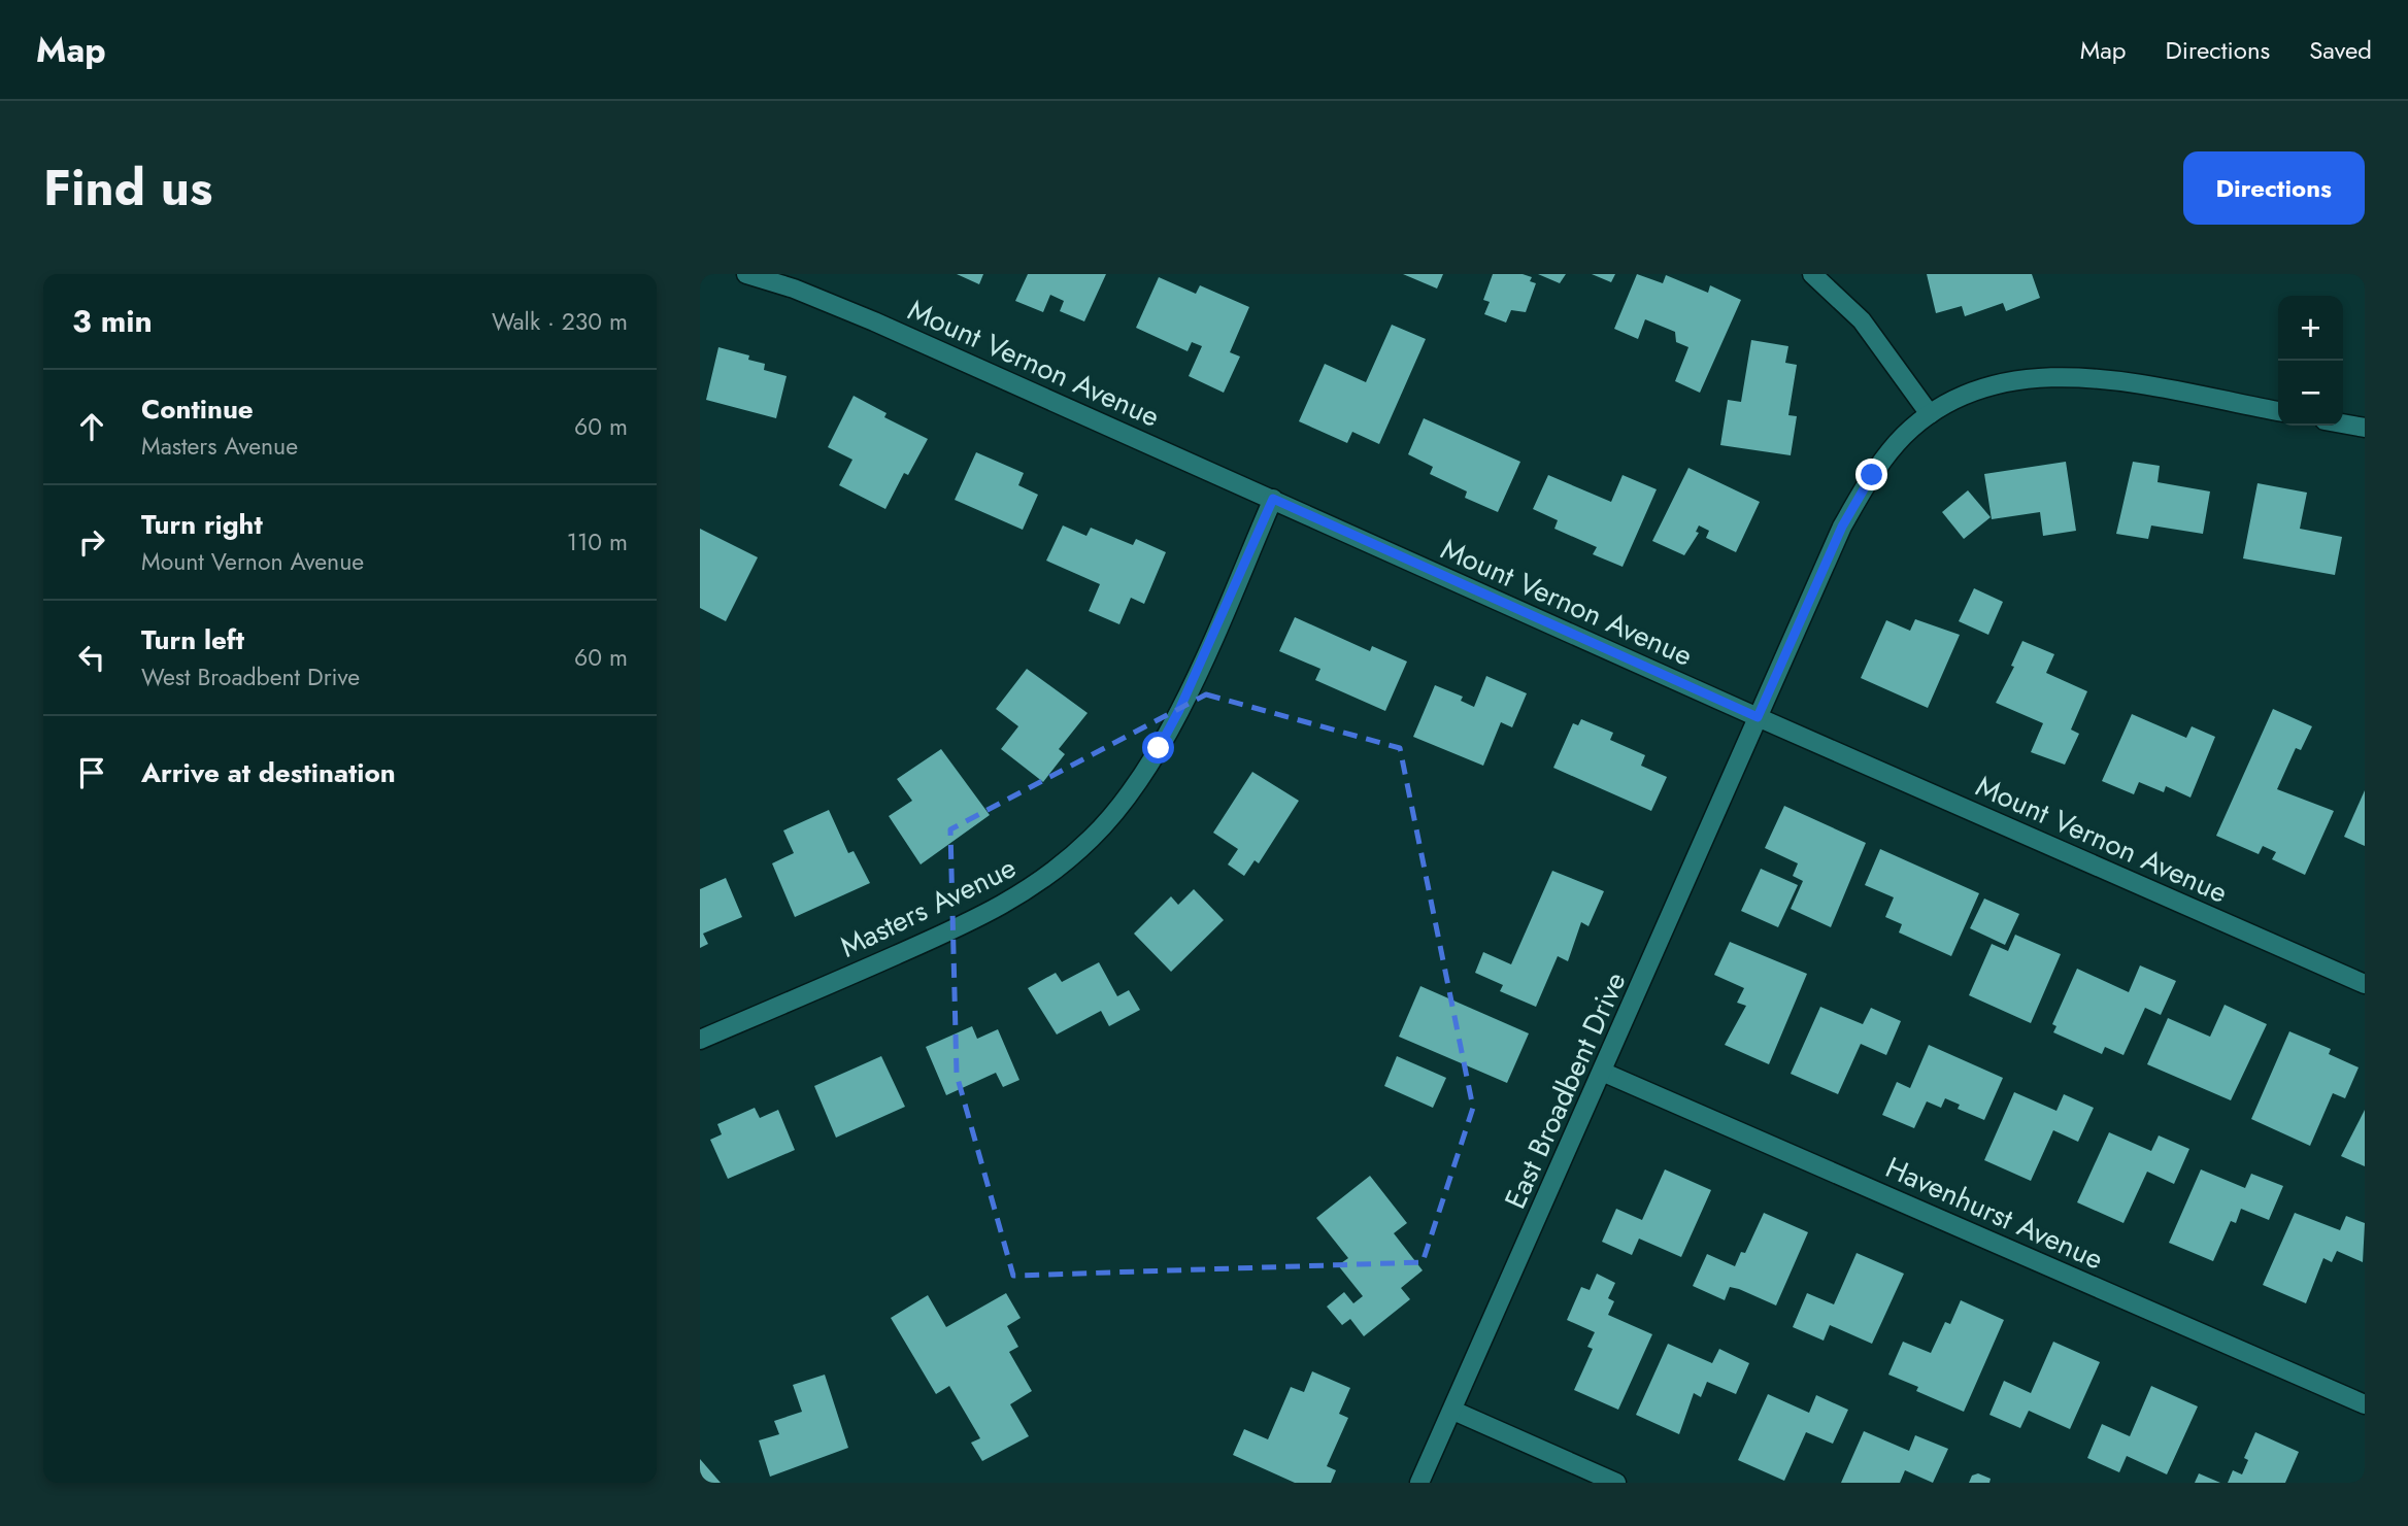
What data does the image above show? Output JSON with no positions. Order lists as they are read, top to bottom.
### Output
{
  "streets": {
    "street": [
      "Mount Vernon Avenue",
      "Masters Avenue",
      "East Broadbent Drive",
      "Havenhurst Avenue"
    ]
  },
  "crossings": [
    ["Mount Vernon Avenue", "Masters Avenue"],
    ["Mount Vernon Avenue", "East Broadbent Drive"],
    ["East Broadbent Drive", "Havenhurst Avenue"]
  ],
  "page": {
    "header": "Map",
    "nav": ["Map", "Directions", "Saved"],
    "title": "Find us",
    "buttons": "Directions",
    "heading": ["3 min", "Walk · 230 m"],
    "map_buttons": ["+", "−"],
    "list": [
      ["Continue", "Masters Avenue", "60 m"],
      ["Turn right", "Mount Vernon Avenue", "110 m"],
      ["Turn left", "West Broadbent Drive", "60 m"],
      "Arrive at destination"
    ]
  }
}
